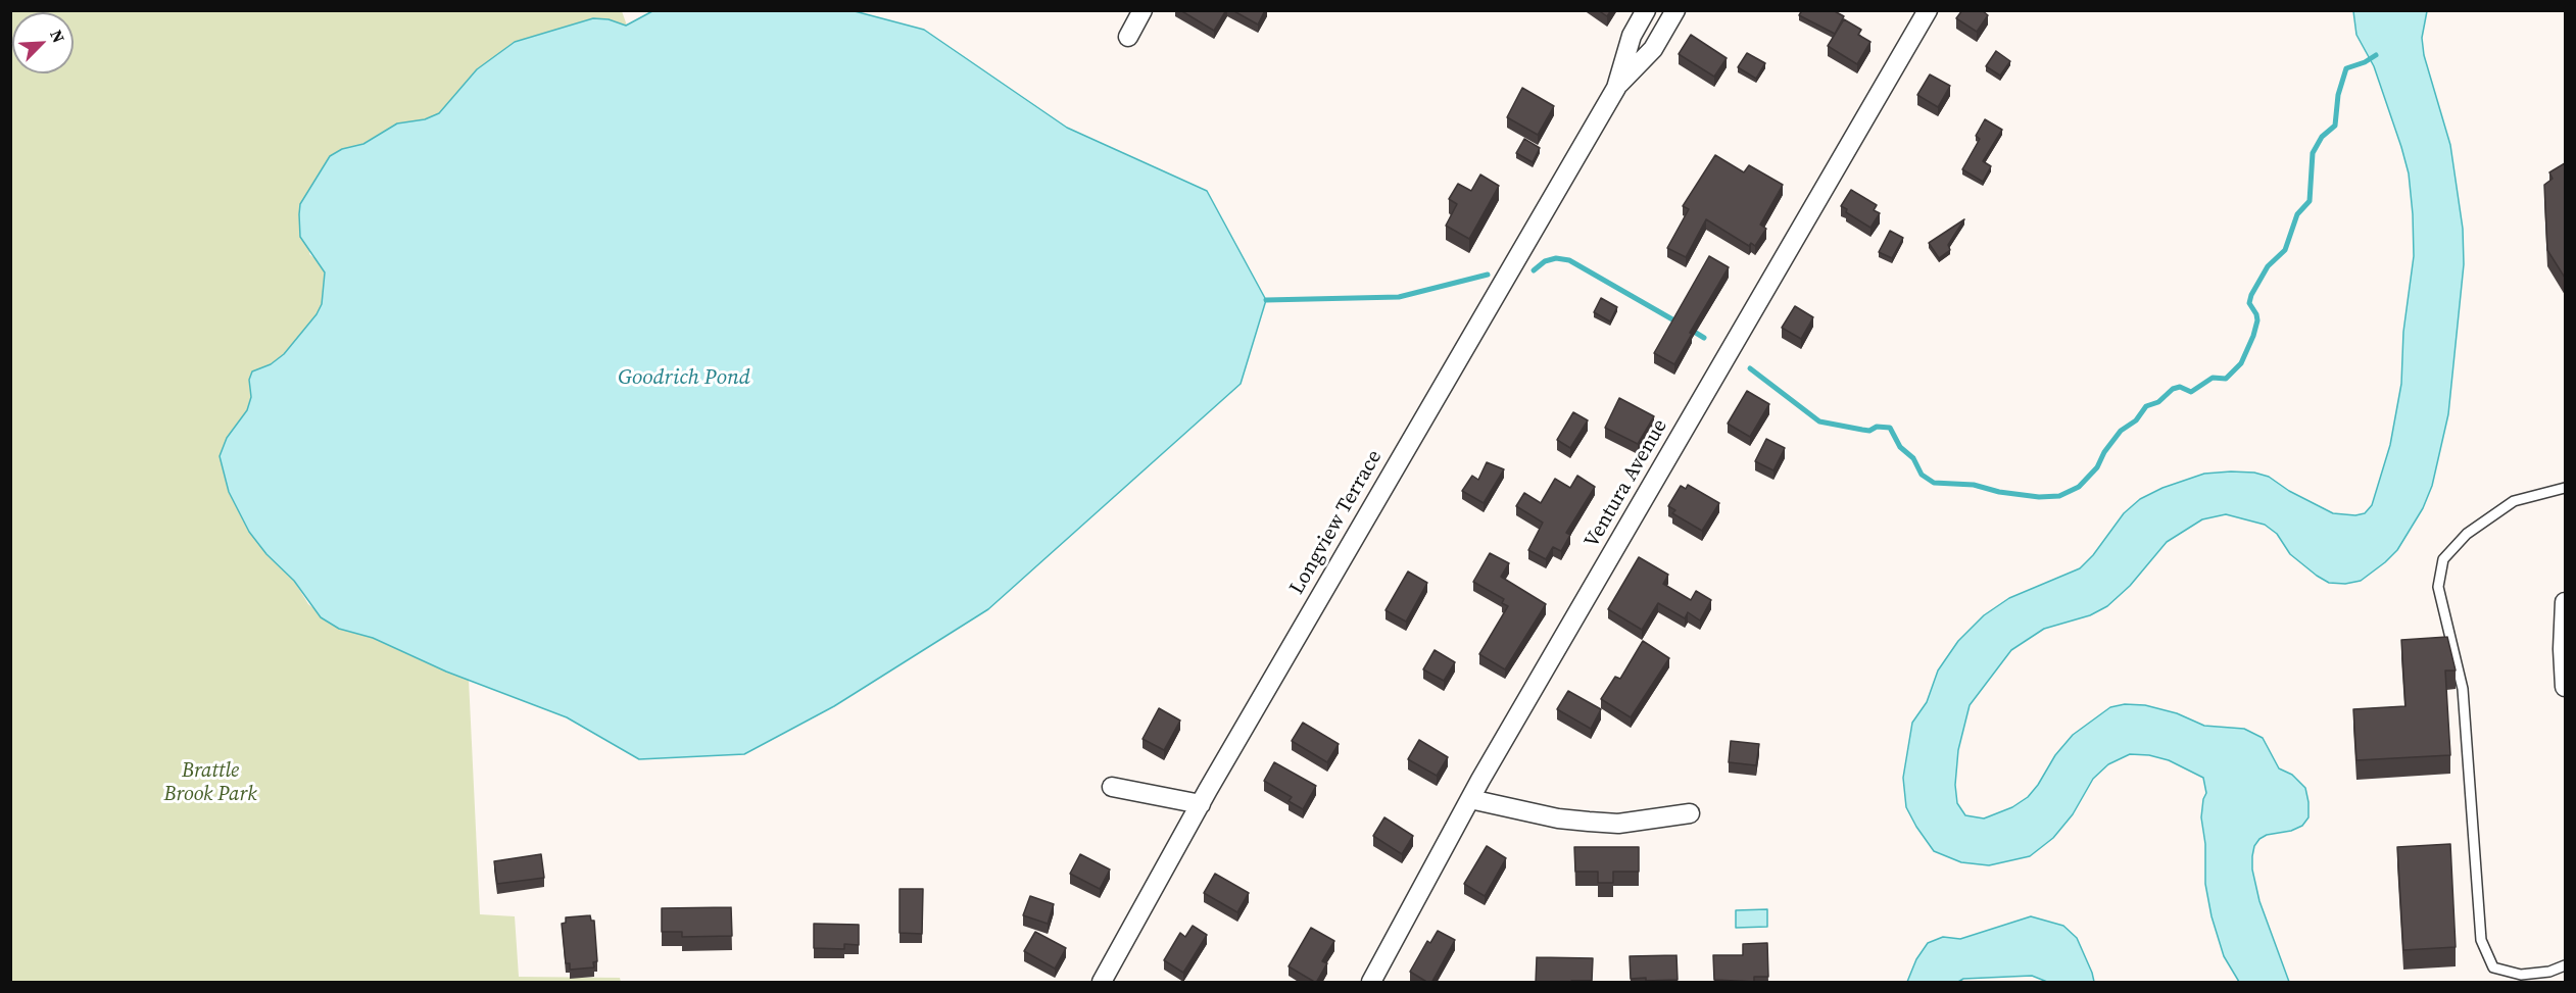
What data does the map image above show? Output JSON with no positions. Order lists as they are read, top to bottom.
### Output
{
  "streets": {
    "street": ["Ventura Avenue", "Longview Terrace"]
  },
  "water": ["Goodrich Pond"],
  "parks": ["Brattle Brook Park"],
  "north": "top right"
}
